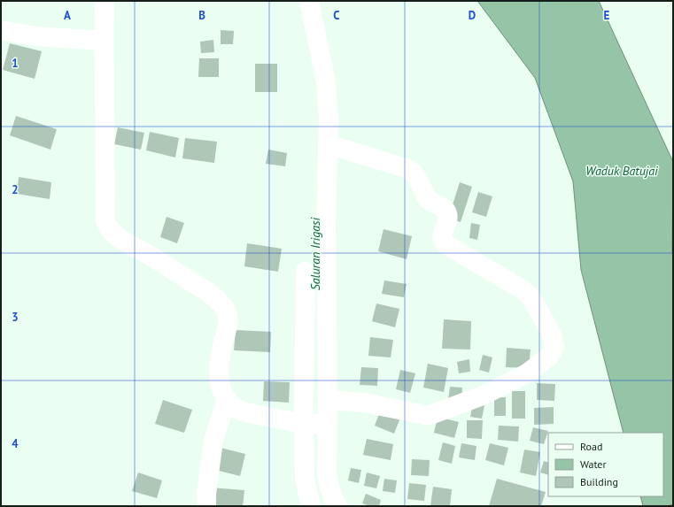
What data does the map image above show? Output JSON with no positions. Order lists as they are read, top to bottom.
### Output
{
  "water": ["Waduk Batujai", "Saluran Irigasi"],
  "legend": ["Road", "Water", "Building"],
  "grid": {
    "columns": [
      "A",
      "B",
      "C",
      "D",
      "E"
    ],
    "rows": [
      "1",
      "2",
      "3",
      "4"
    ]
  }
}
